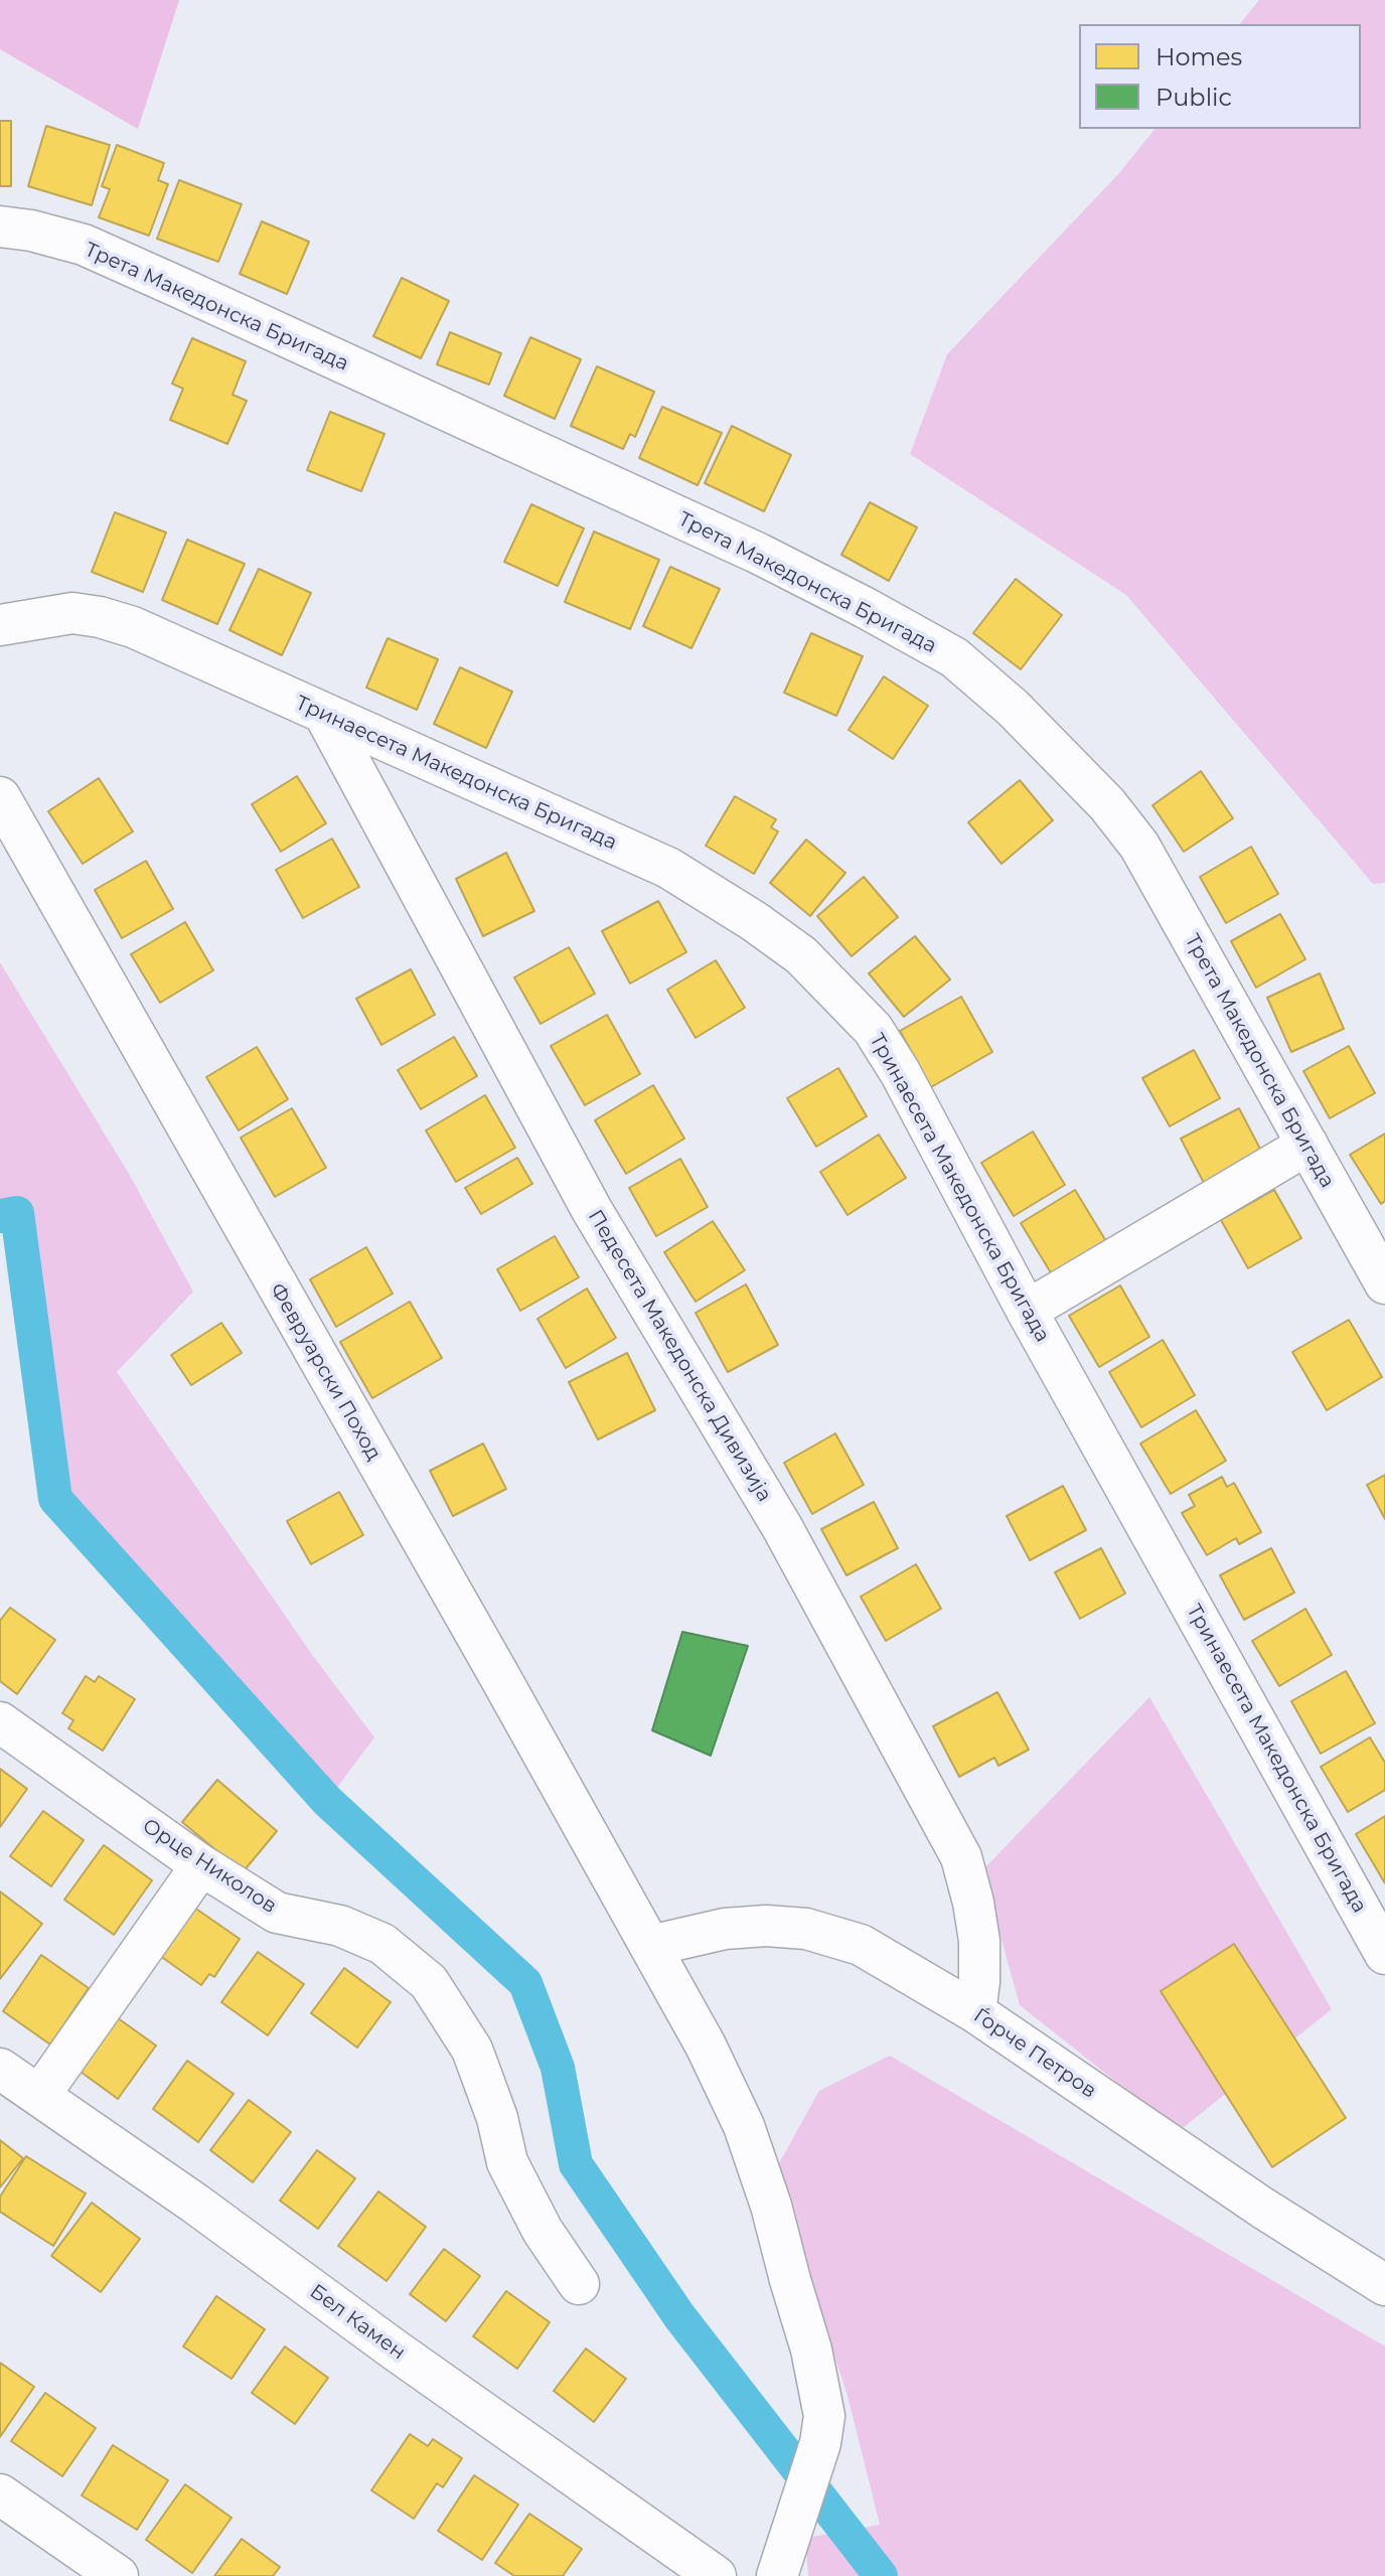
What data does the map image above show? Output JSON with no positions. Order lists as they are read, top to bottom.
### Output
{
  "streets": {
    "street": [
      "Трета Македонска Бригада",
      "Тринаесета Македонска Бригада",
      "Педесета Македонска Дивизија",
      "Февруарски Поход",
      "Орце Николов",
      "Ѓорче Петров",
      "Бел Камен"
    ]
  },
  "crossings": [
    ["Тринаесета Македонска Бригада", "Педесета Македонска Дивизија"],
    ["Педесета Македонска Дивизија", "Ѓорче Петров"],
    ["Февруарски Поход", "Ѓорче Петров"]
  ],
  "legend": ["Homes", "Public"]
}
